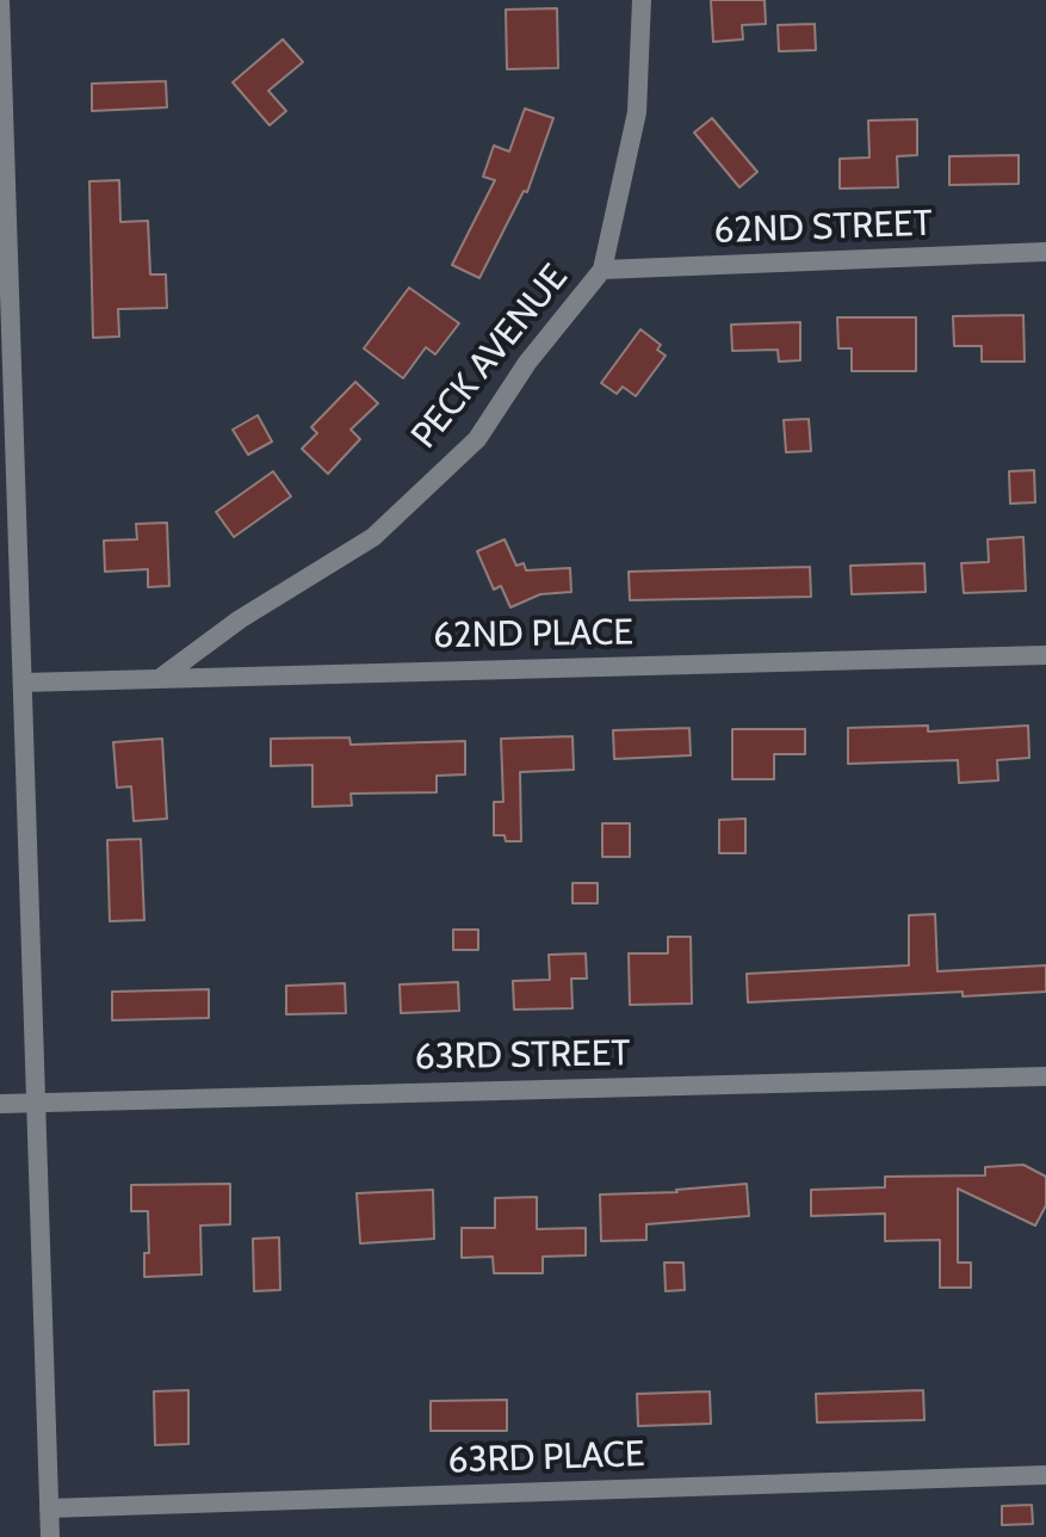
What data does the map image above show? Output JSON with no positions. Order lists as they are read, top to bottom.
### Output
{
  "streets": {
    "street": [
      "62ND STREET",
      "PECK AVENUE",
      "62ND PLACE",
      "63RD STREET",
      "63RD PLACE"
    ]
  },
  "crossings": [
    ["62ND STREET", "PECK AVENUE"],
    ["PECK AVENUE", "62ND PLACE"]
  ]
}
